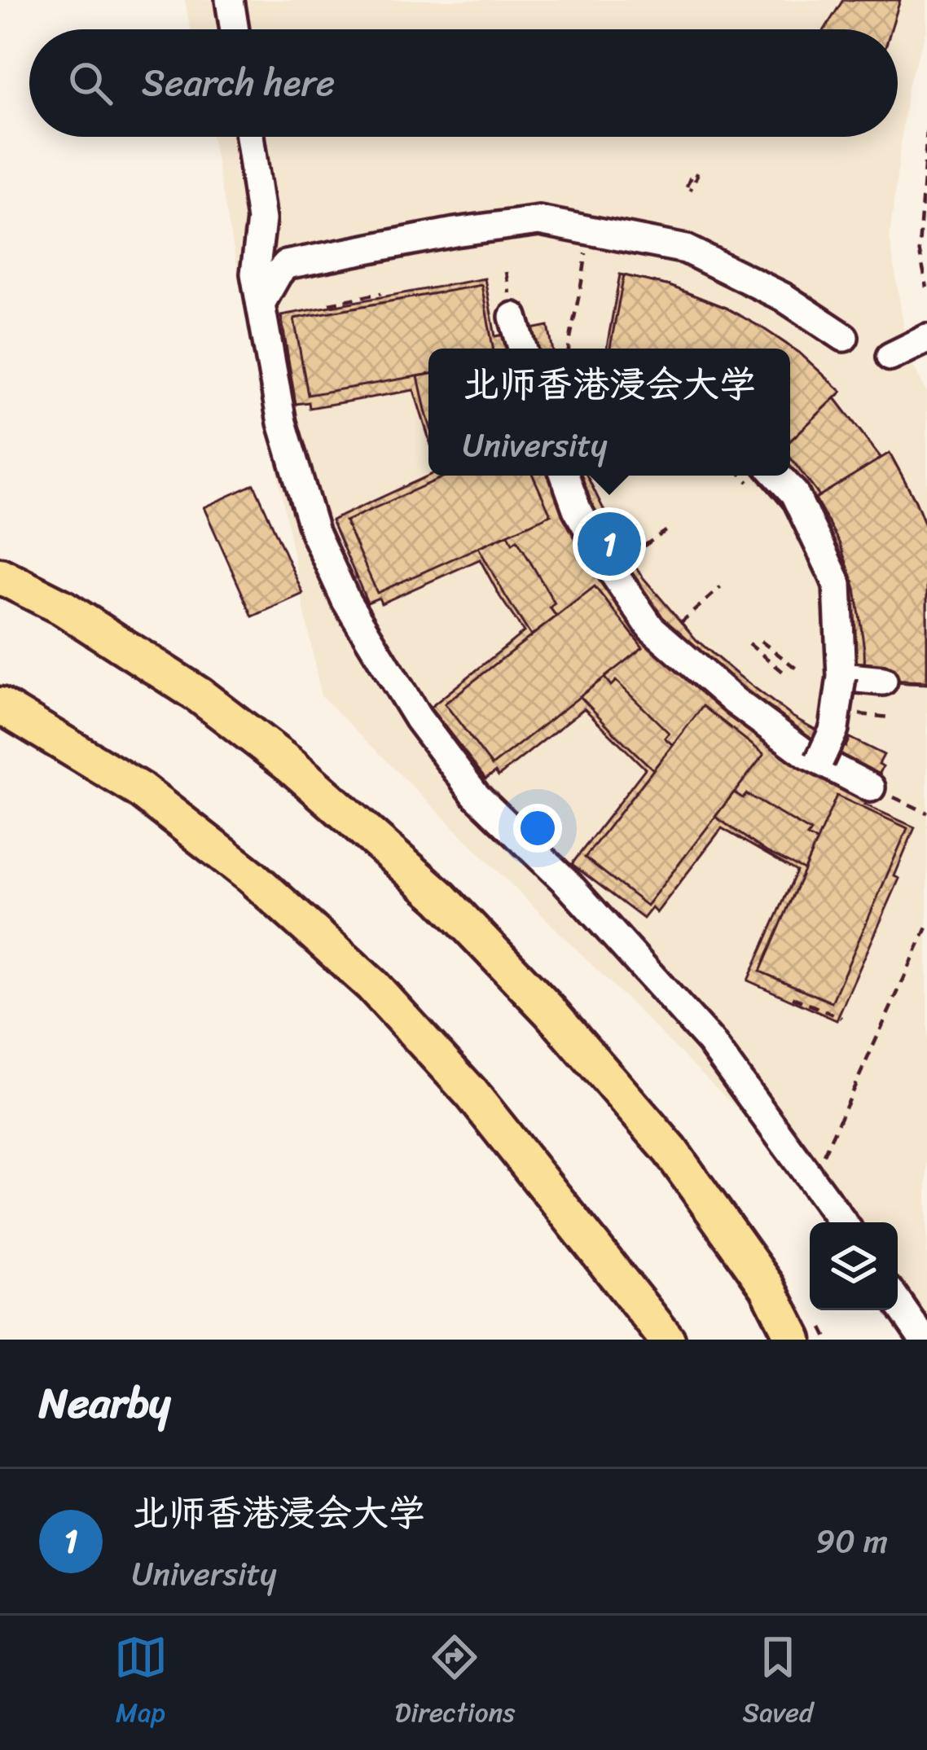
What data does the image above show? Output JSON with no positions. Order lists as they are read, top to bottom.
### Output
{
  "page": {
    "search": "Search here",
    "popup": ["北师香港浸会大学", "University"],
    "pins": "1",
    "heading": "Nearby",
    "list": [
      {
        "mark": "1",
        "name": "北师香港浸会大学",
        "note": "University",
        "value": "90 m"
      }
    ],
    "nav": ["Map", "Directions", "Saved"]
  }
}
